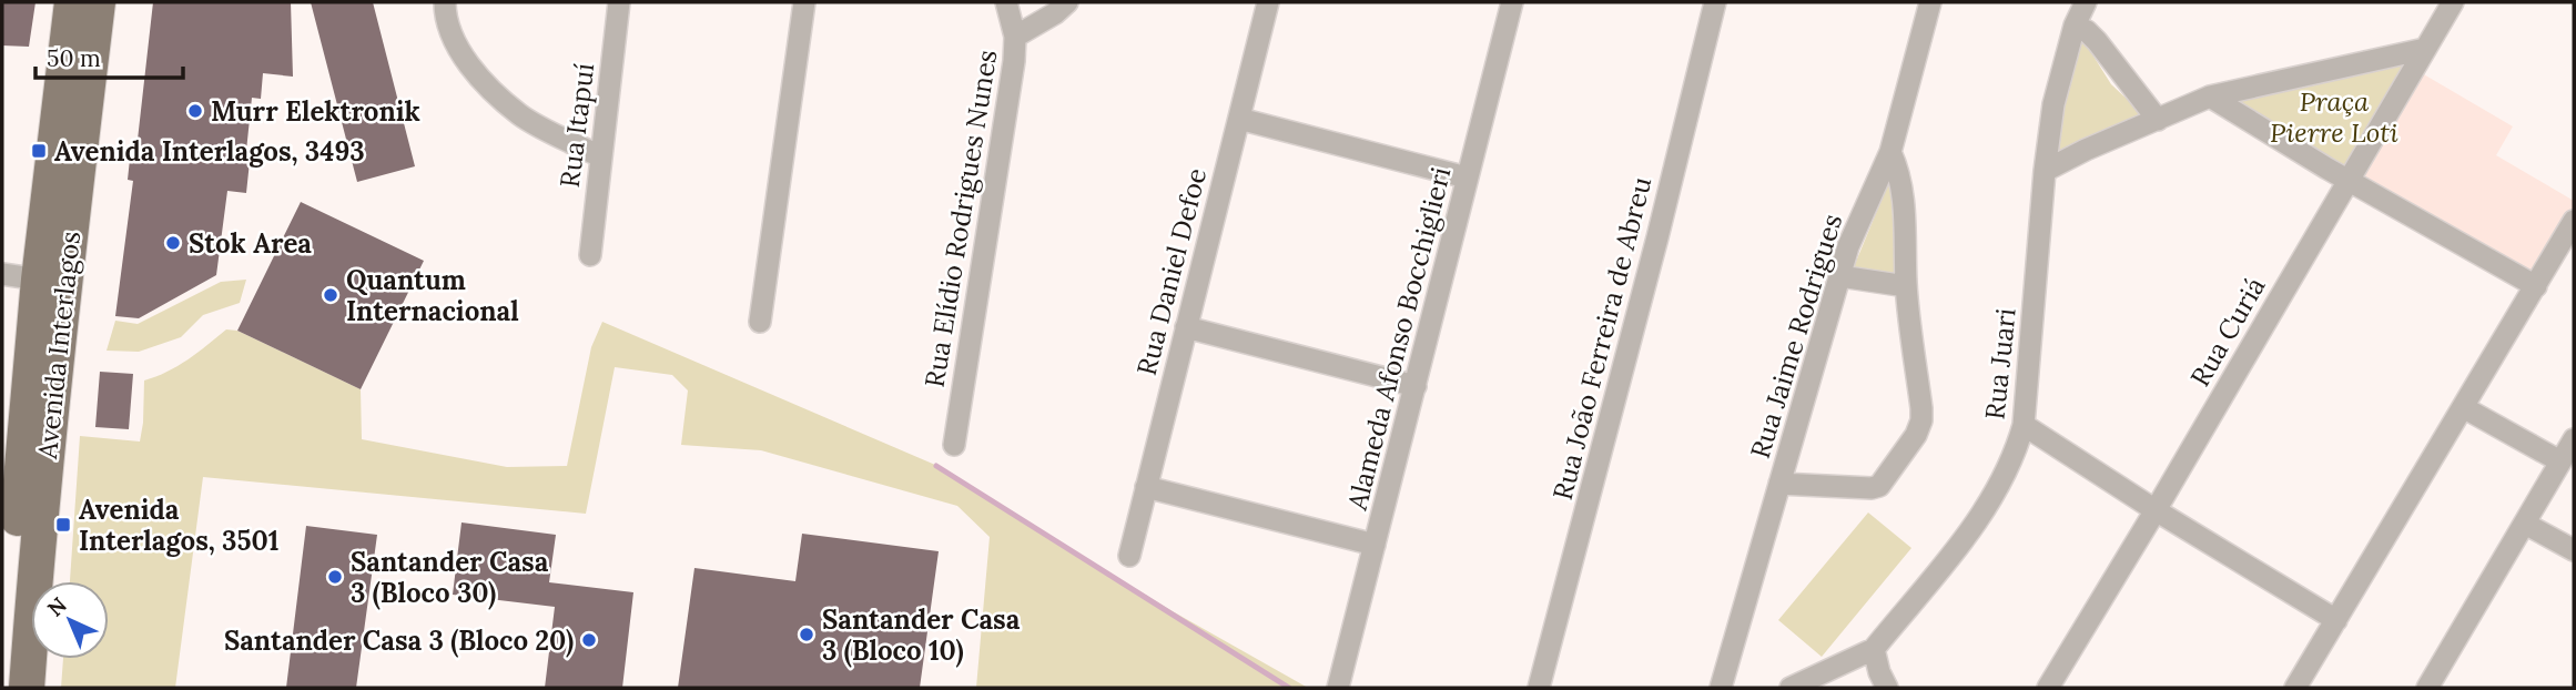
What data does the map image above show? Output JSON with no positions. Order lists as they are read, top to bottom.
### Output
{
  "streets": {
    "main road": ["Avenida Interlagos"],
    "street": [
      "Rua Itapuí",
      "Rua Elídio Rodrigues Nunes",
      "Rua Daniel Defoe",
      "Rua Curiá",
      "Rua Jaime Rodrigues",
      "Alameda Afonso Bocchiglieri",
      "Rua João Ferreira de Abreu",
      "Rua Juari"
    ]
  },
  "parks": ["Praça Pierre Loti"],
  "places": {
    "other": [
      "Murr Elektronik",
      "Stok Area",
      "Quantum Internacional",
      "Santander Casa 3 (Bloco 30)",
      "Santander Casa 3 (Bloco 10)",
      "Santander Casa 3 (Bloco 20)"
    ],
    "transit": ["Avenida Interlagos, 3493", "Avenida Interlagos, 3501"]
  },
  "scale_bar": "50 m",
  "north": "top left"
}
